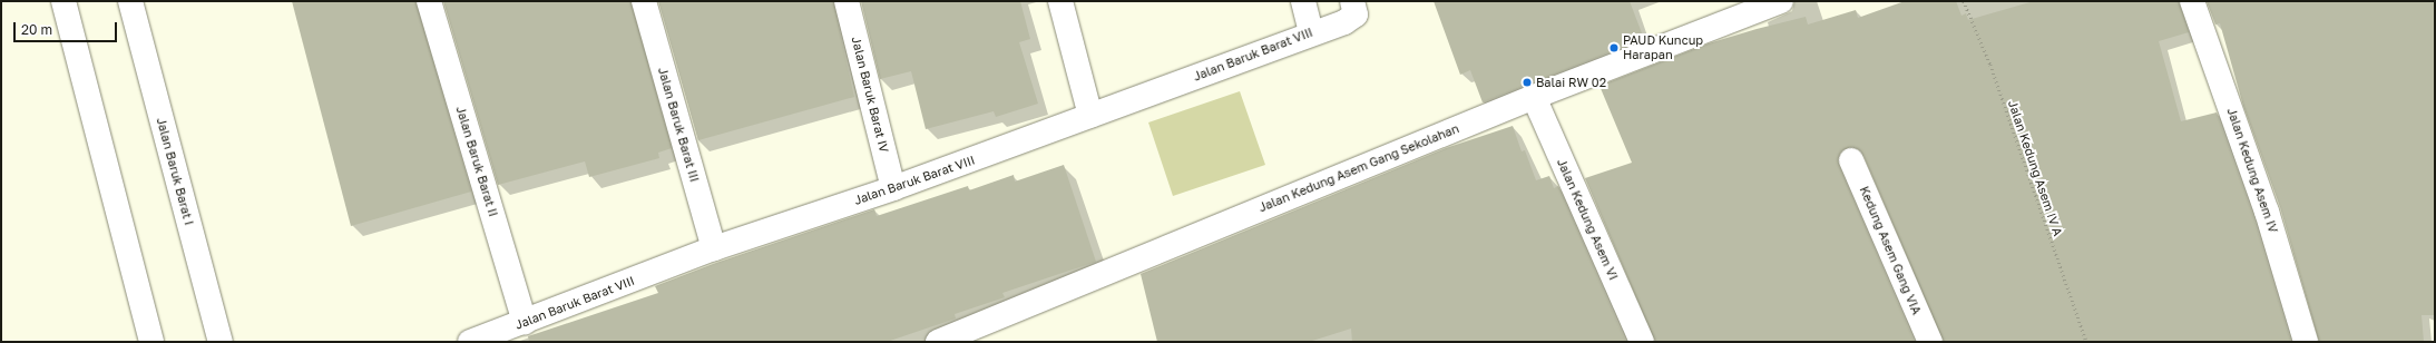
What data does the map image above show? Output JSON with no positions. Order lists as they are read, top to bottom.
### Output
{
  "streets": {
    "street": [
      "Jalan Baruk Barat VIII",
      "Jalan Baruk Barat IV",
      "Jalan Baruk Barat III",
      "Jalan Baruk Barat II",
      "Jalan Kedung Asem Gang Sekolahan",
      "Jalan Kedung Asem IV",
      "Jalan Baruk Barat I",
      "Jalan Kedung Asem VI",
      "Kedung Asem Gang VIA"
    ],
    "path": ["Jalan Kedung Asem IV A"]
  },
  "crossings": [
    ["Jalan Baruk Barat VIII", "Jalan Baruk Barat IV"],
    ["Jalan Baruk Barat VIII", "Jalan Baruk Barat III"],
    ["Jalan Baruk Barat VIII", "Jalan Baruk Barat II"],
    ["Jalan Kedung Asem Gang Sekolahan", "Jalan Kedung Asem VI"]
  ],
  "places": ["PAUD Kuncup Harapan", "Balai RW 02"],
  "scale_bar": "20 m"
}
